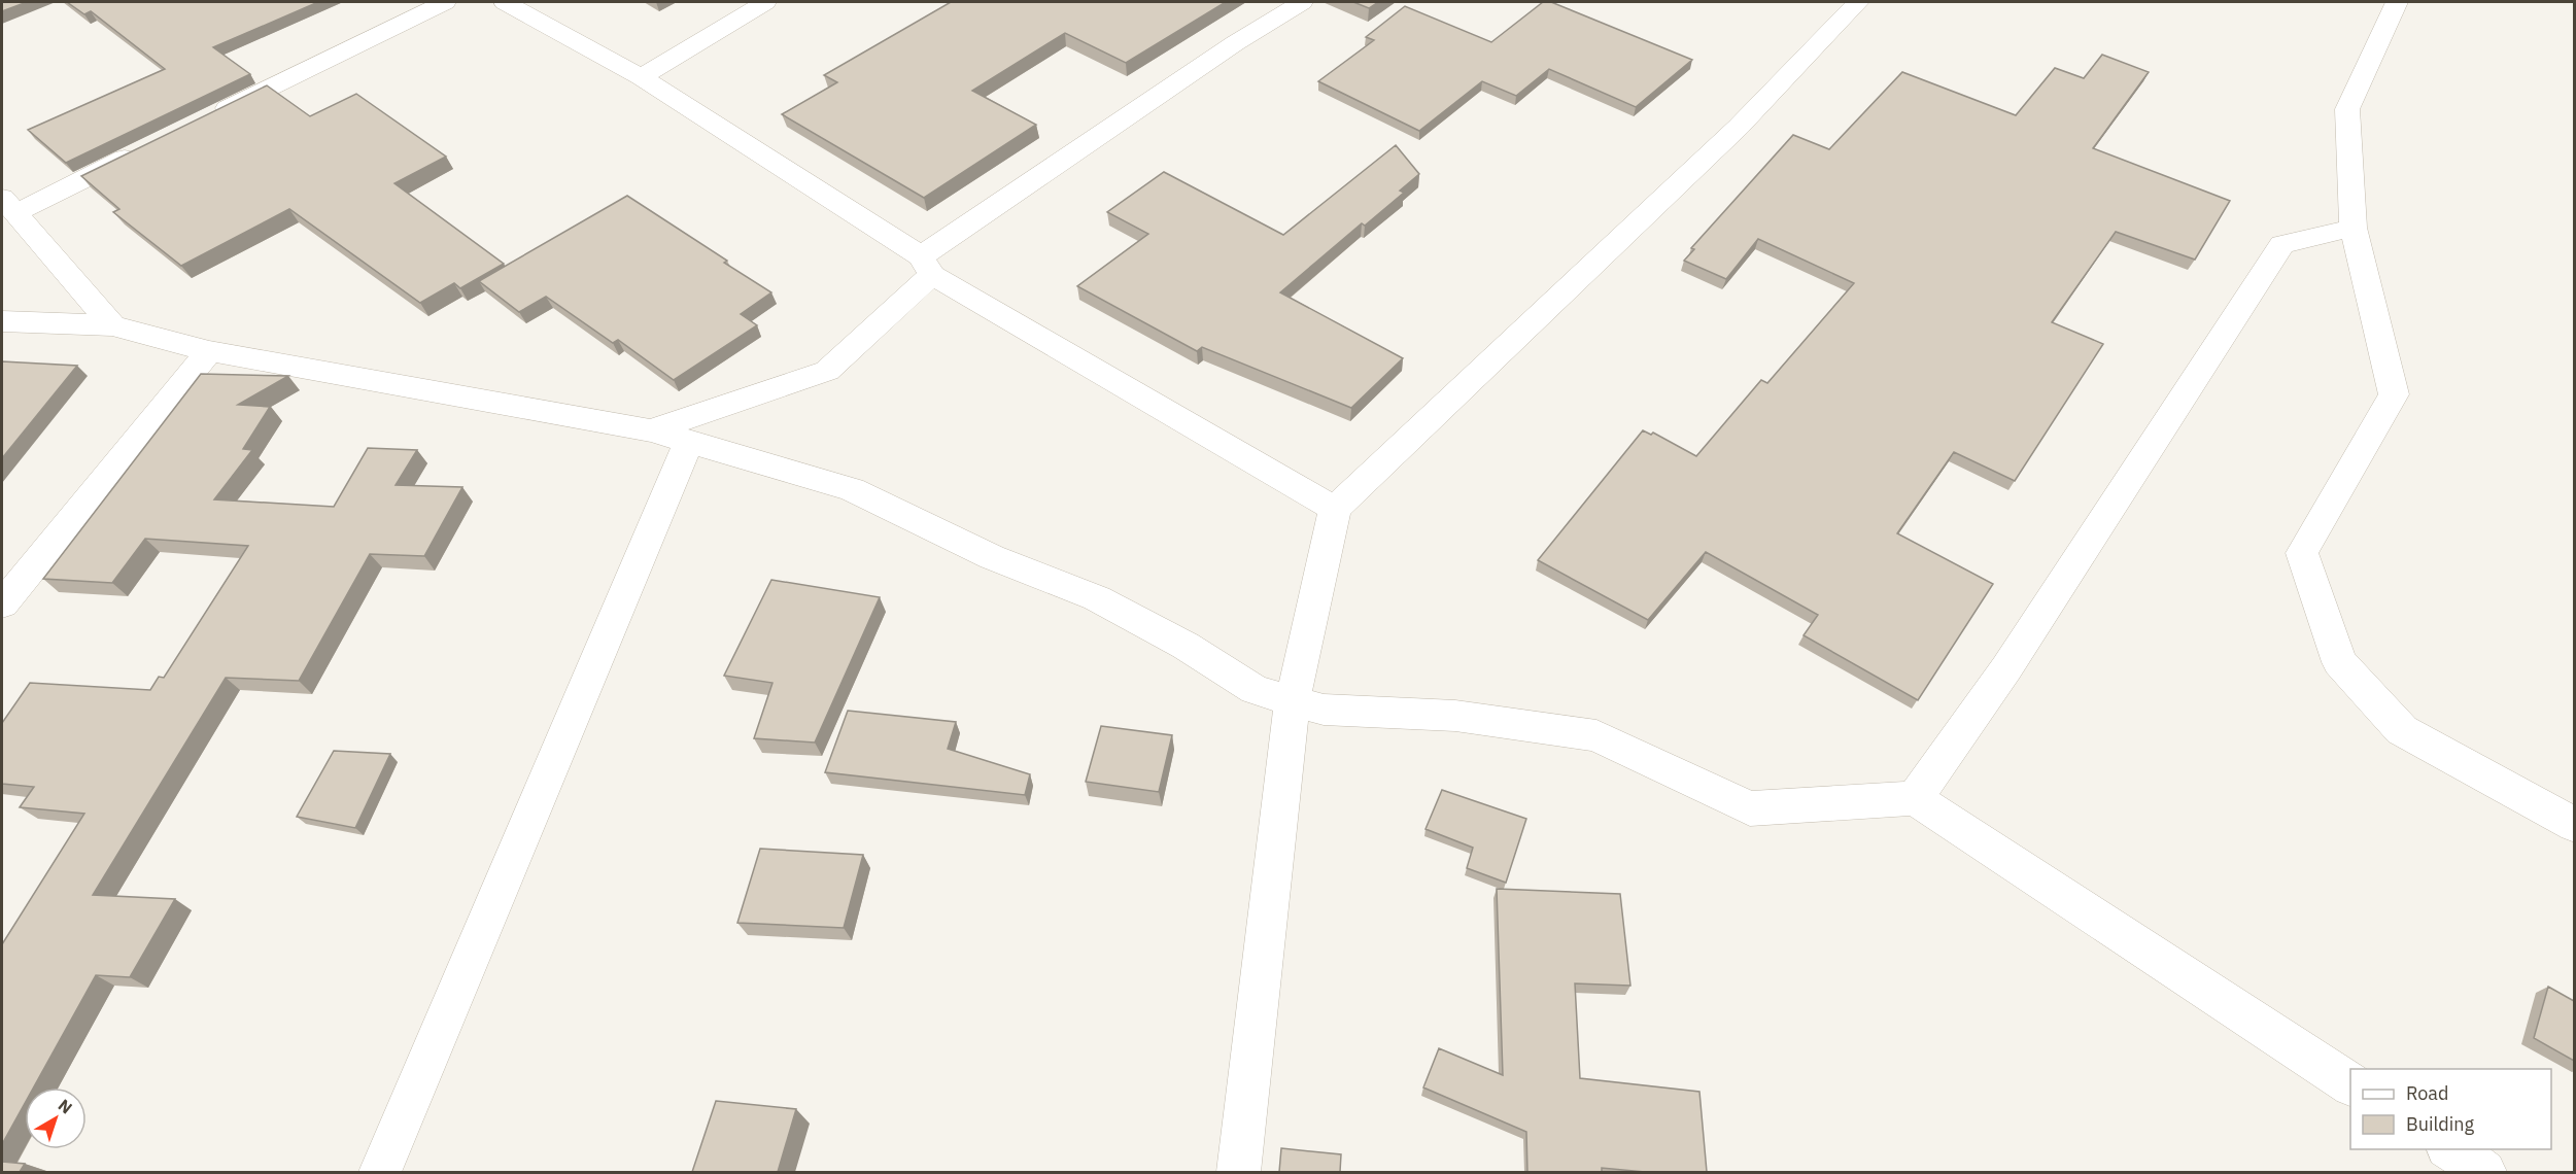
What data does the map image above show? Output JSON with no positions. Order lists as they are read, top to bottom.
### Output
{
  "legend": ["Road", "Building"],
  "north": "top right"
}
